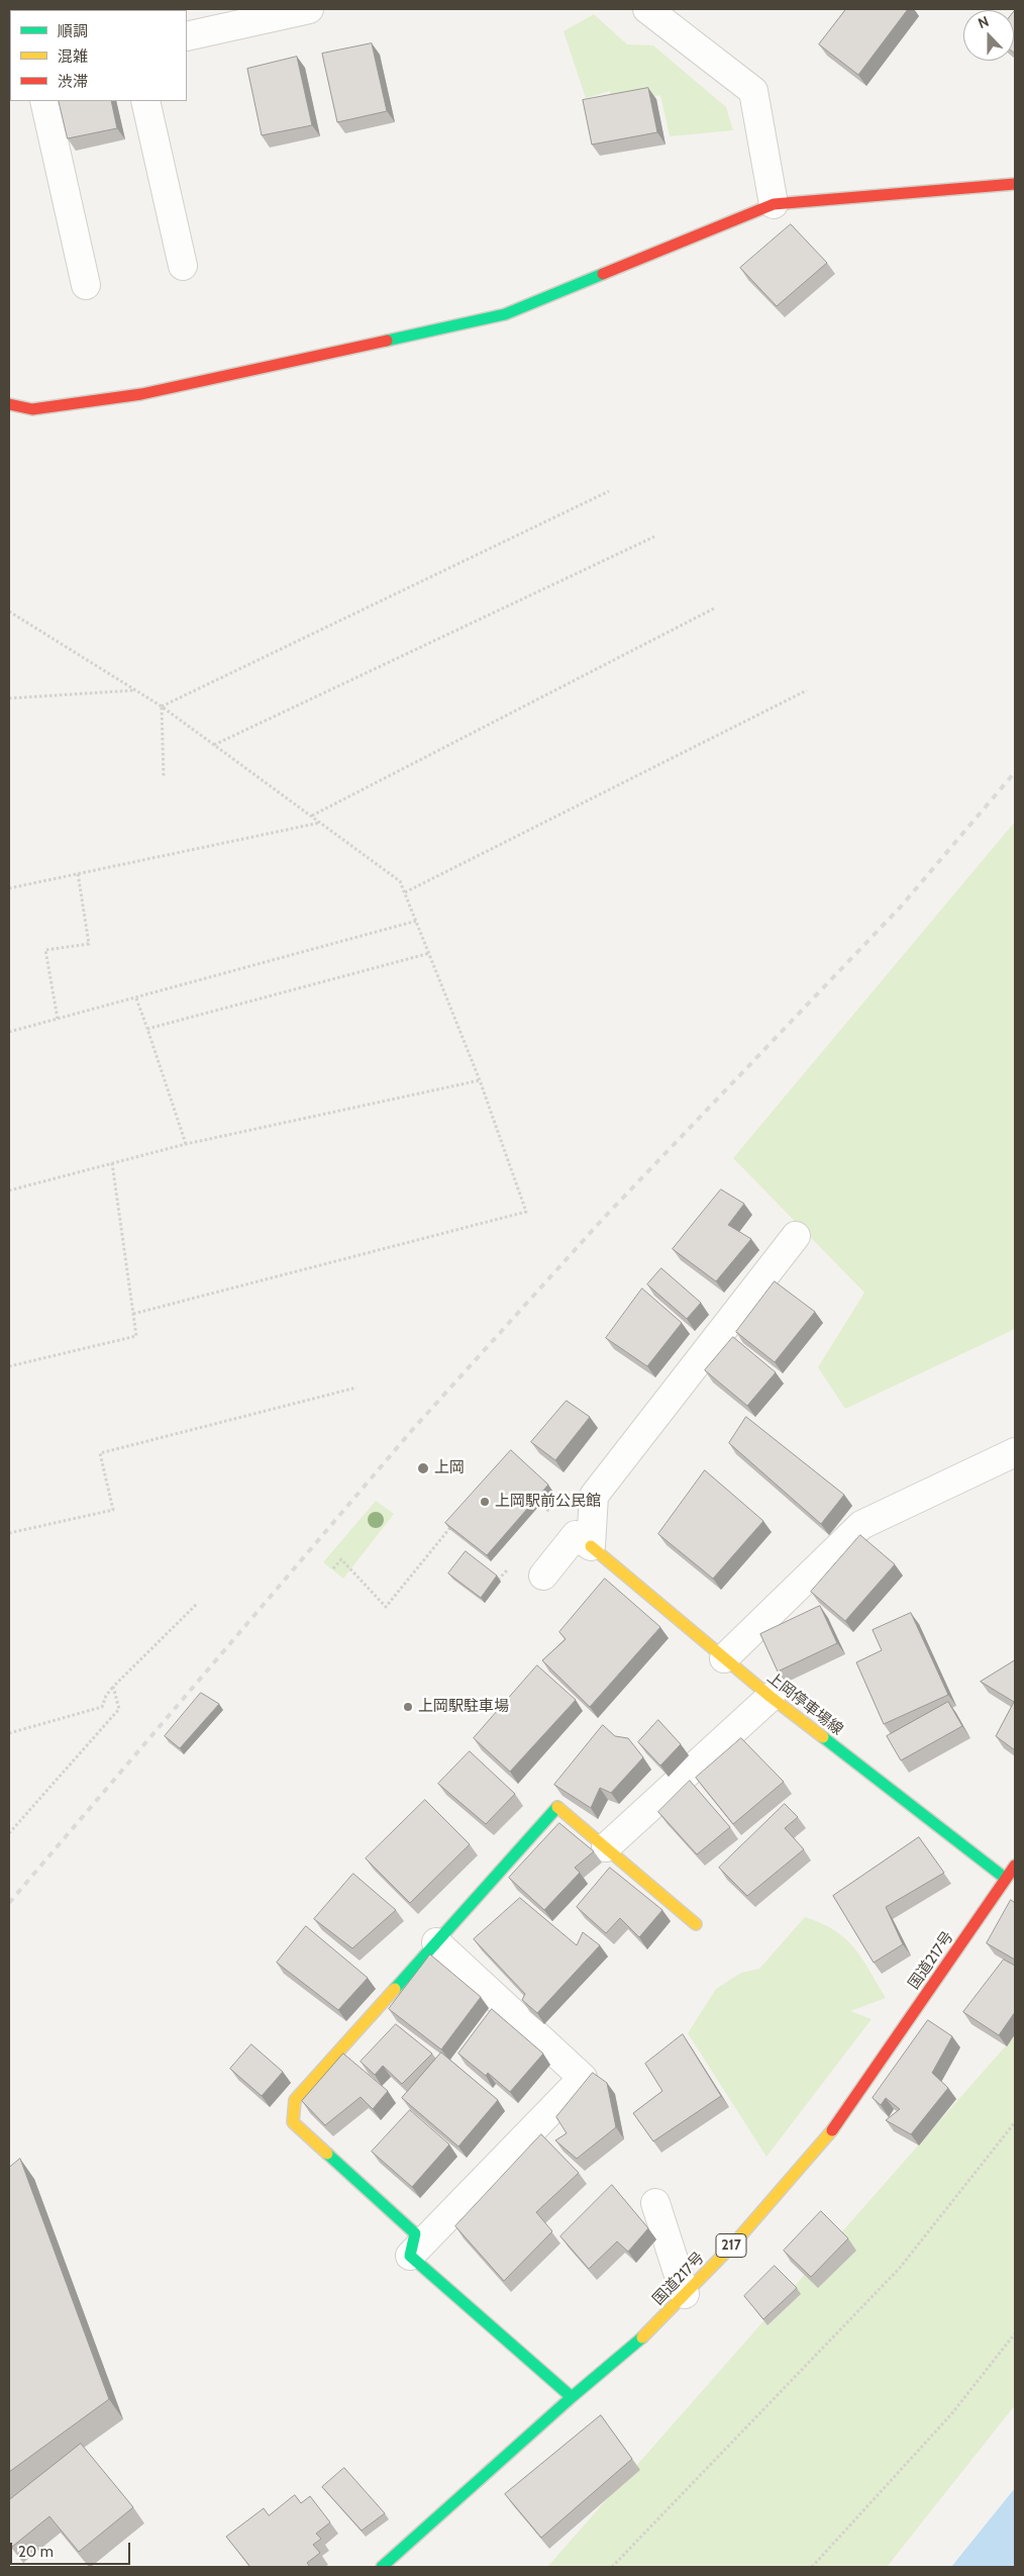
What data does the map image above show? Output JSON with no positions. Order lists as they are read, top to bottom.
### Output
{
  "streets": {
    "main road": ["上岡停車場線", "国道217号", "217"]
  },
  "crossings": [
    ["上岡停車場線", "国道217号"]
  ],
  "places": ["上岡", "上岡駅前公民館", "上岡駅駐車場"],
  "legend": ["順調", "混雑", "渋滞"],
  "scale_bar": "20 m",
  "north": "top"
}
